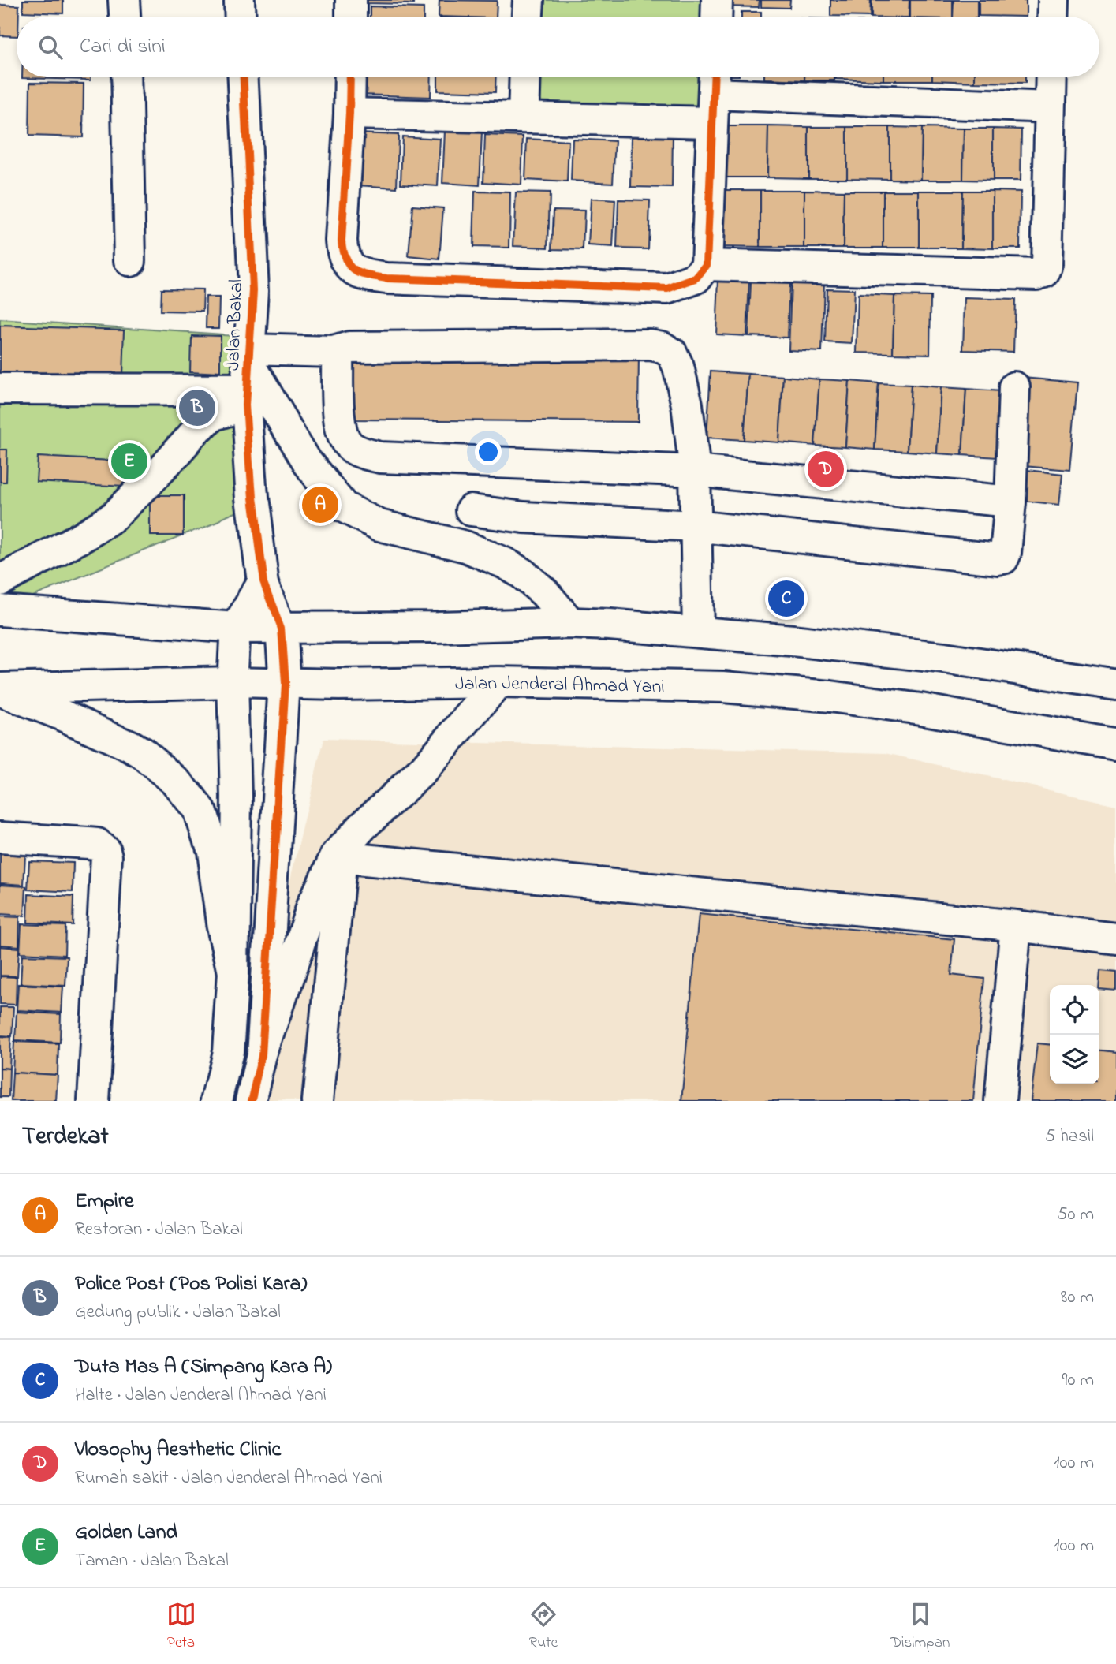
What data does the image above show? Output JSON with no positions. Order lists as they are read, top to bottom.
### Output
{
  "streets": {
    "main road": ["Jalan Bakal", "Jalan Jenderal Ahmad Yani"]
  },
  "crossings": [
    ["Jalan Bakal", "Jalan Jenderal Ahmad Yani"]
  ],
  "page": {
    "search": "Cari di sini",
    "pins": [
      "B",
      "E",
      "D",
      "A",
      "C"
    ],
    "heading": ["Terdekat", "5 hasil"],
    "list": [
      {
        "mark": "A",
        "name": "Empire",
        "note": "Restoran · Jalan Bakal",
        "value": "50 m"
      },
      {
        "mark": "B",
        "name": "Police Post (Pos Polisi Kara)",
        "note": "Gedung publik · Jalan Bakal",
        "value": "80 m"
      },
      {
        "mark": "C",
        "name": "Duta Mas A (Simpang Kara A)",
        "note": "Halte · Jalan Jenderal Ahmad Yani",
        "value": "90 m"
      },
      {
        "mark": "D",
        "name": "Vlosophy Aesthetic Clinic",
        "note": "Rumah sakit · Jalan Jenderal Ahmad Yani",
        "value": "100 m"
      },
      {
        "mark": "E",
        "name": "Golden Land",
        "note": "Taman · Jalan Bakal",
        "value": "100 m"
      }
    ],
    "nav": ["Peta", "Rute", "Disimpan"]
  }
}
